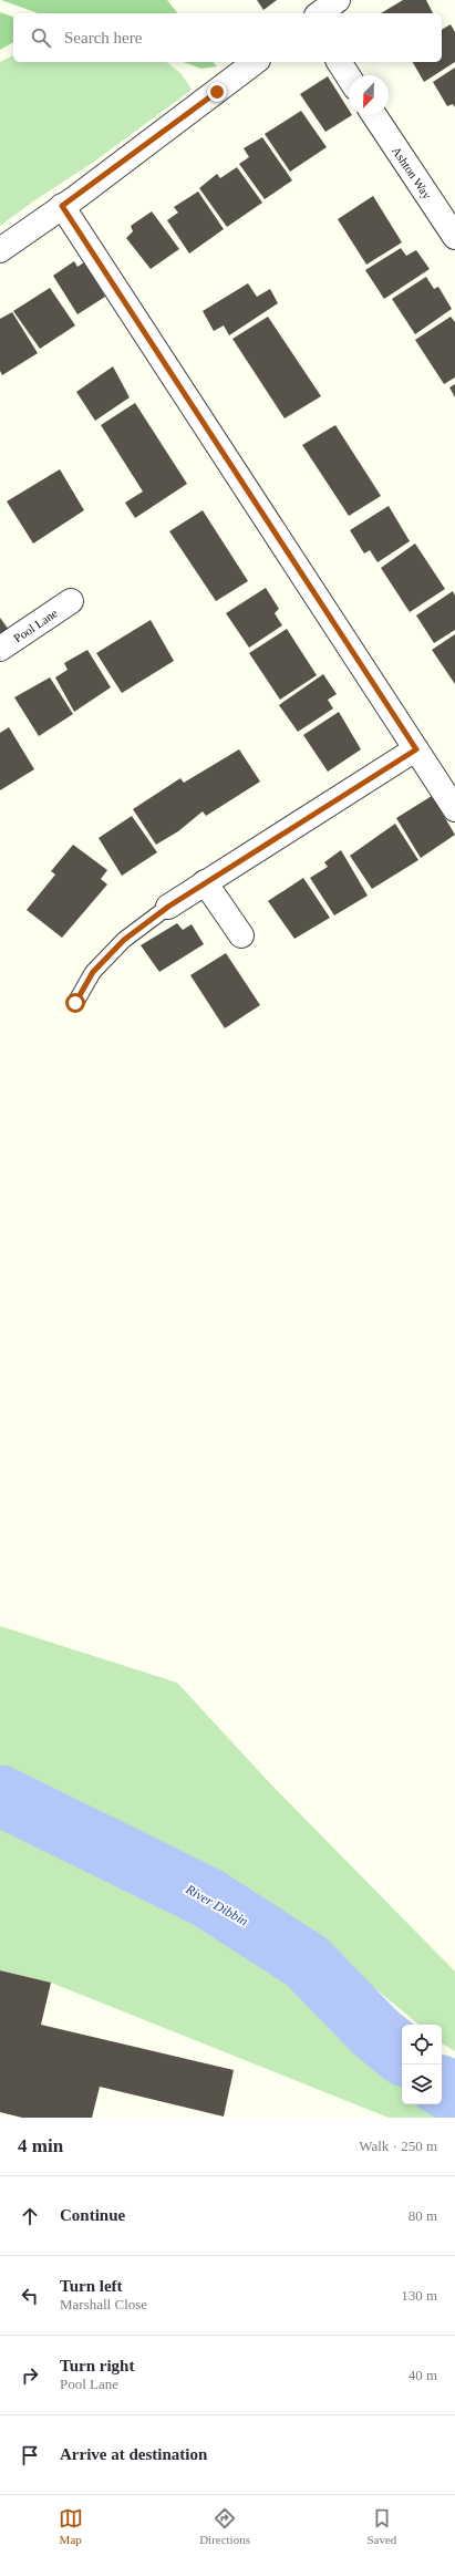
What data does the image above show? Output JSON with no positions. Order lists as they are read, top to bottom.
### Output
{
  "streets": {
    "street": ["Ashton Way", "Pool Lane"]
  },
  "water": ["River Dibbin"],
  "north": "bottom left",
  "page": {
    "search": "Search here",
    "heading": ["4 min", "Walk · 250 m"],
    "list": [
      ["Continue", "80 m"],
      ["Turn left", "Marshall Close", "130 m"],
      ["Turn right", "Pool Lane", "40 m"],
      "Arrive at destination"
    ],
    "nav": ["Map", "Directions", "Saved"]
  }
}
